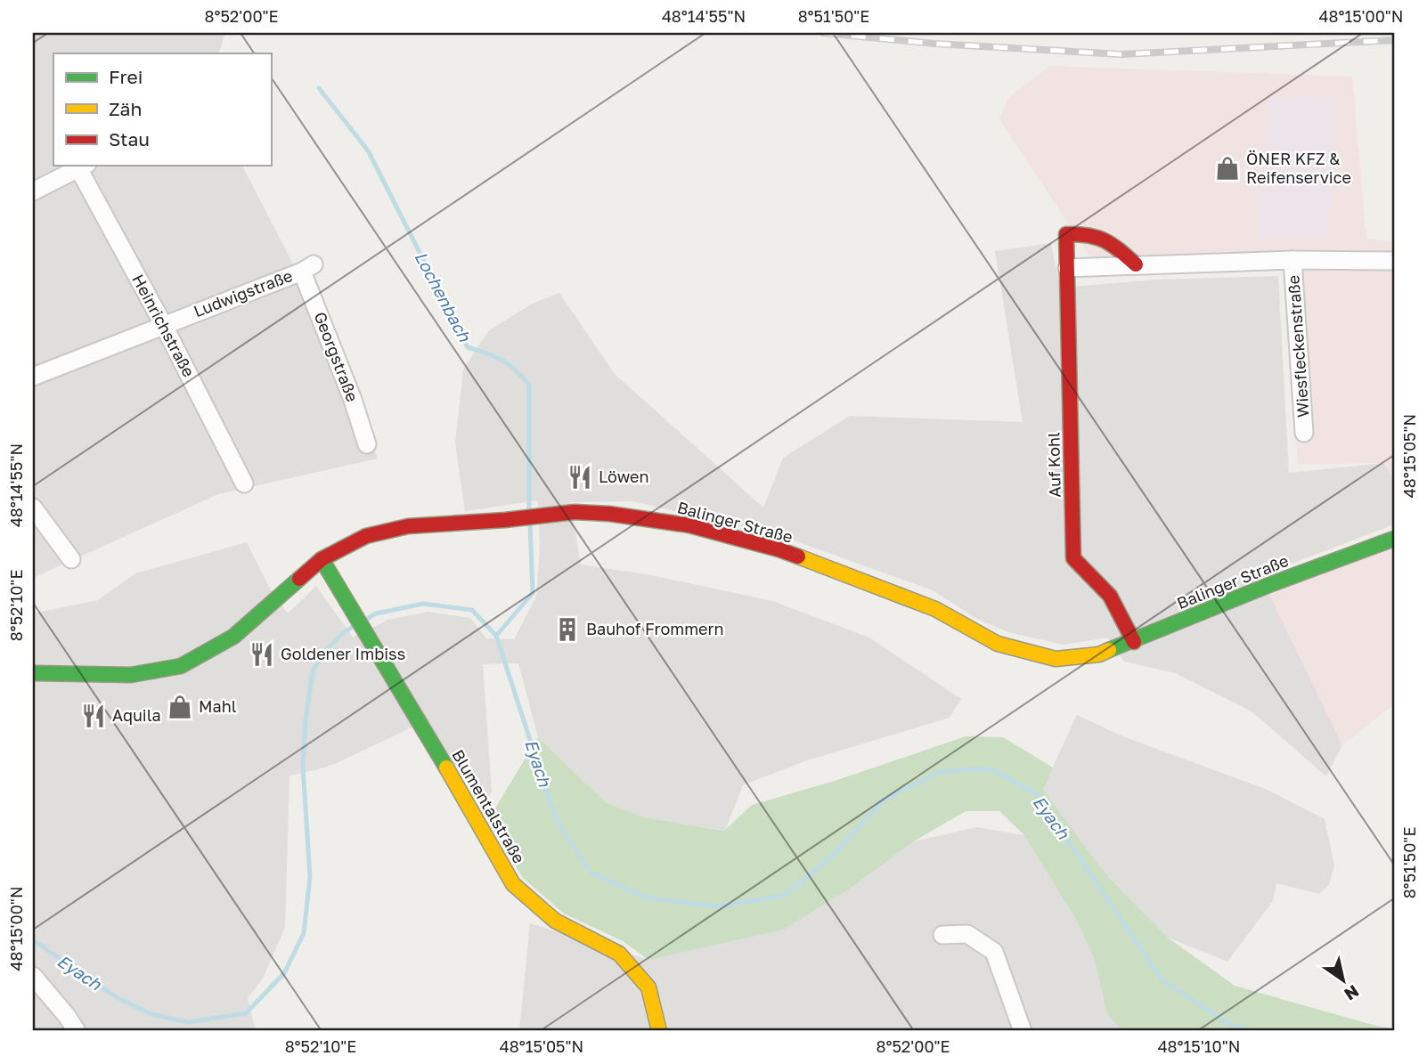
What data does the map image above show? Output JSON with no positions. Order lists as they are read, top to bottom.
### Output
{
  "streets": {
    "main road": ["Auf Kohl", "Balinger Straße", "Blumentalstraße"],
    "street": [
      "Ludwigstraße",
      "Heinrichstraße",
      "Wiesfleckenstraße",
      "Georgstraße"
    ]
  },
  "crossings": [
    ["Ludwigstraße", "Heinrichstraße"],
    ["Ludwigstraße", "Georgstraße"],
    ["Wiesfleckenstraße", "Auf Kohl"],
    ["Auf Kohl", "Balinger Straße"],
    ["Balinger Straße", "Blumentalstraße"]
  ],
  "water": ["Lochenbach", "Eyach"],
  "places": {
    "shop": ["ÖNER KFZ & Reifenservice", "Mahl"],
    "restaurant": ["Löwen", "Goldener Imbiss", "Aquila"],
    "building": ["Bauhof Frommern"]
  },
  "legend": ["Frei", "Zäh", "Stau"],
  "north": "bottom right",
  "coordinates": [
    "8°52'00\"E",
    "48°14'55\"N",
    "8°51'50\"E",
    "48°15'00\"N",
    "48°15'05\"N",
    "8°52'10\"E",
    "48°15'10\"N"
  ]
}
